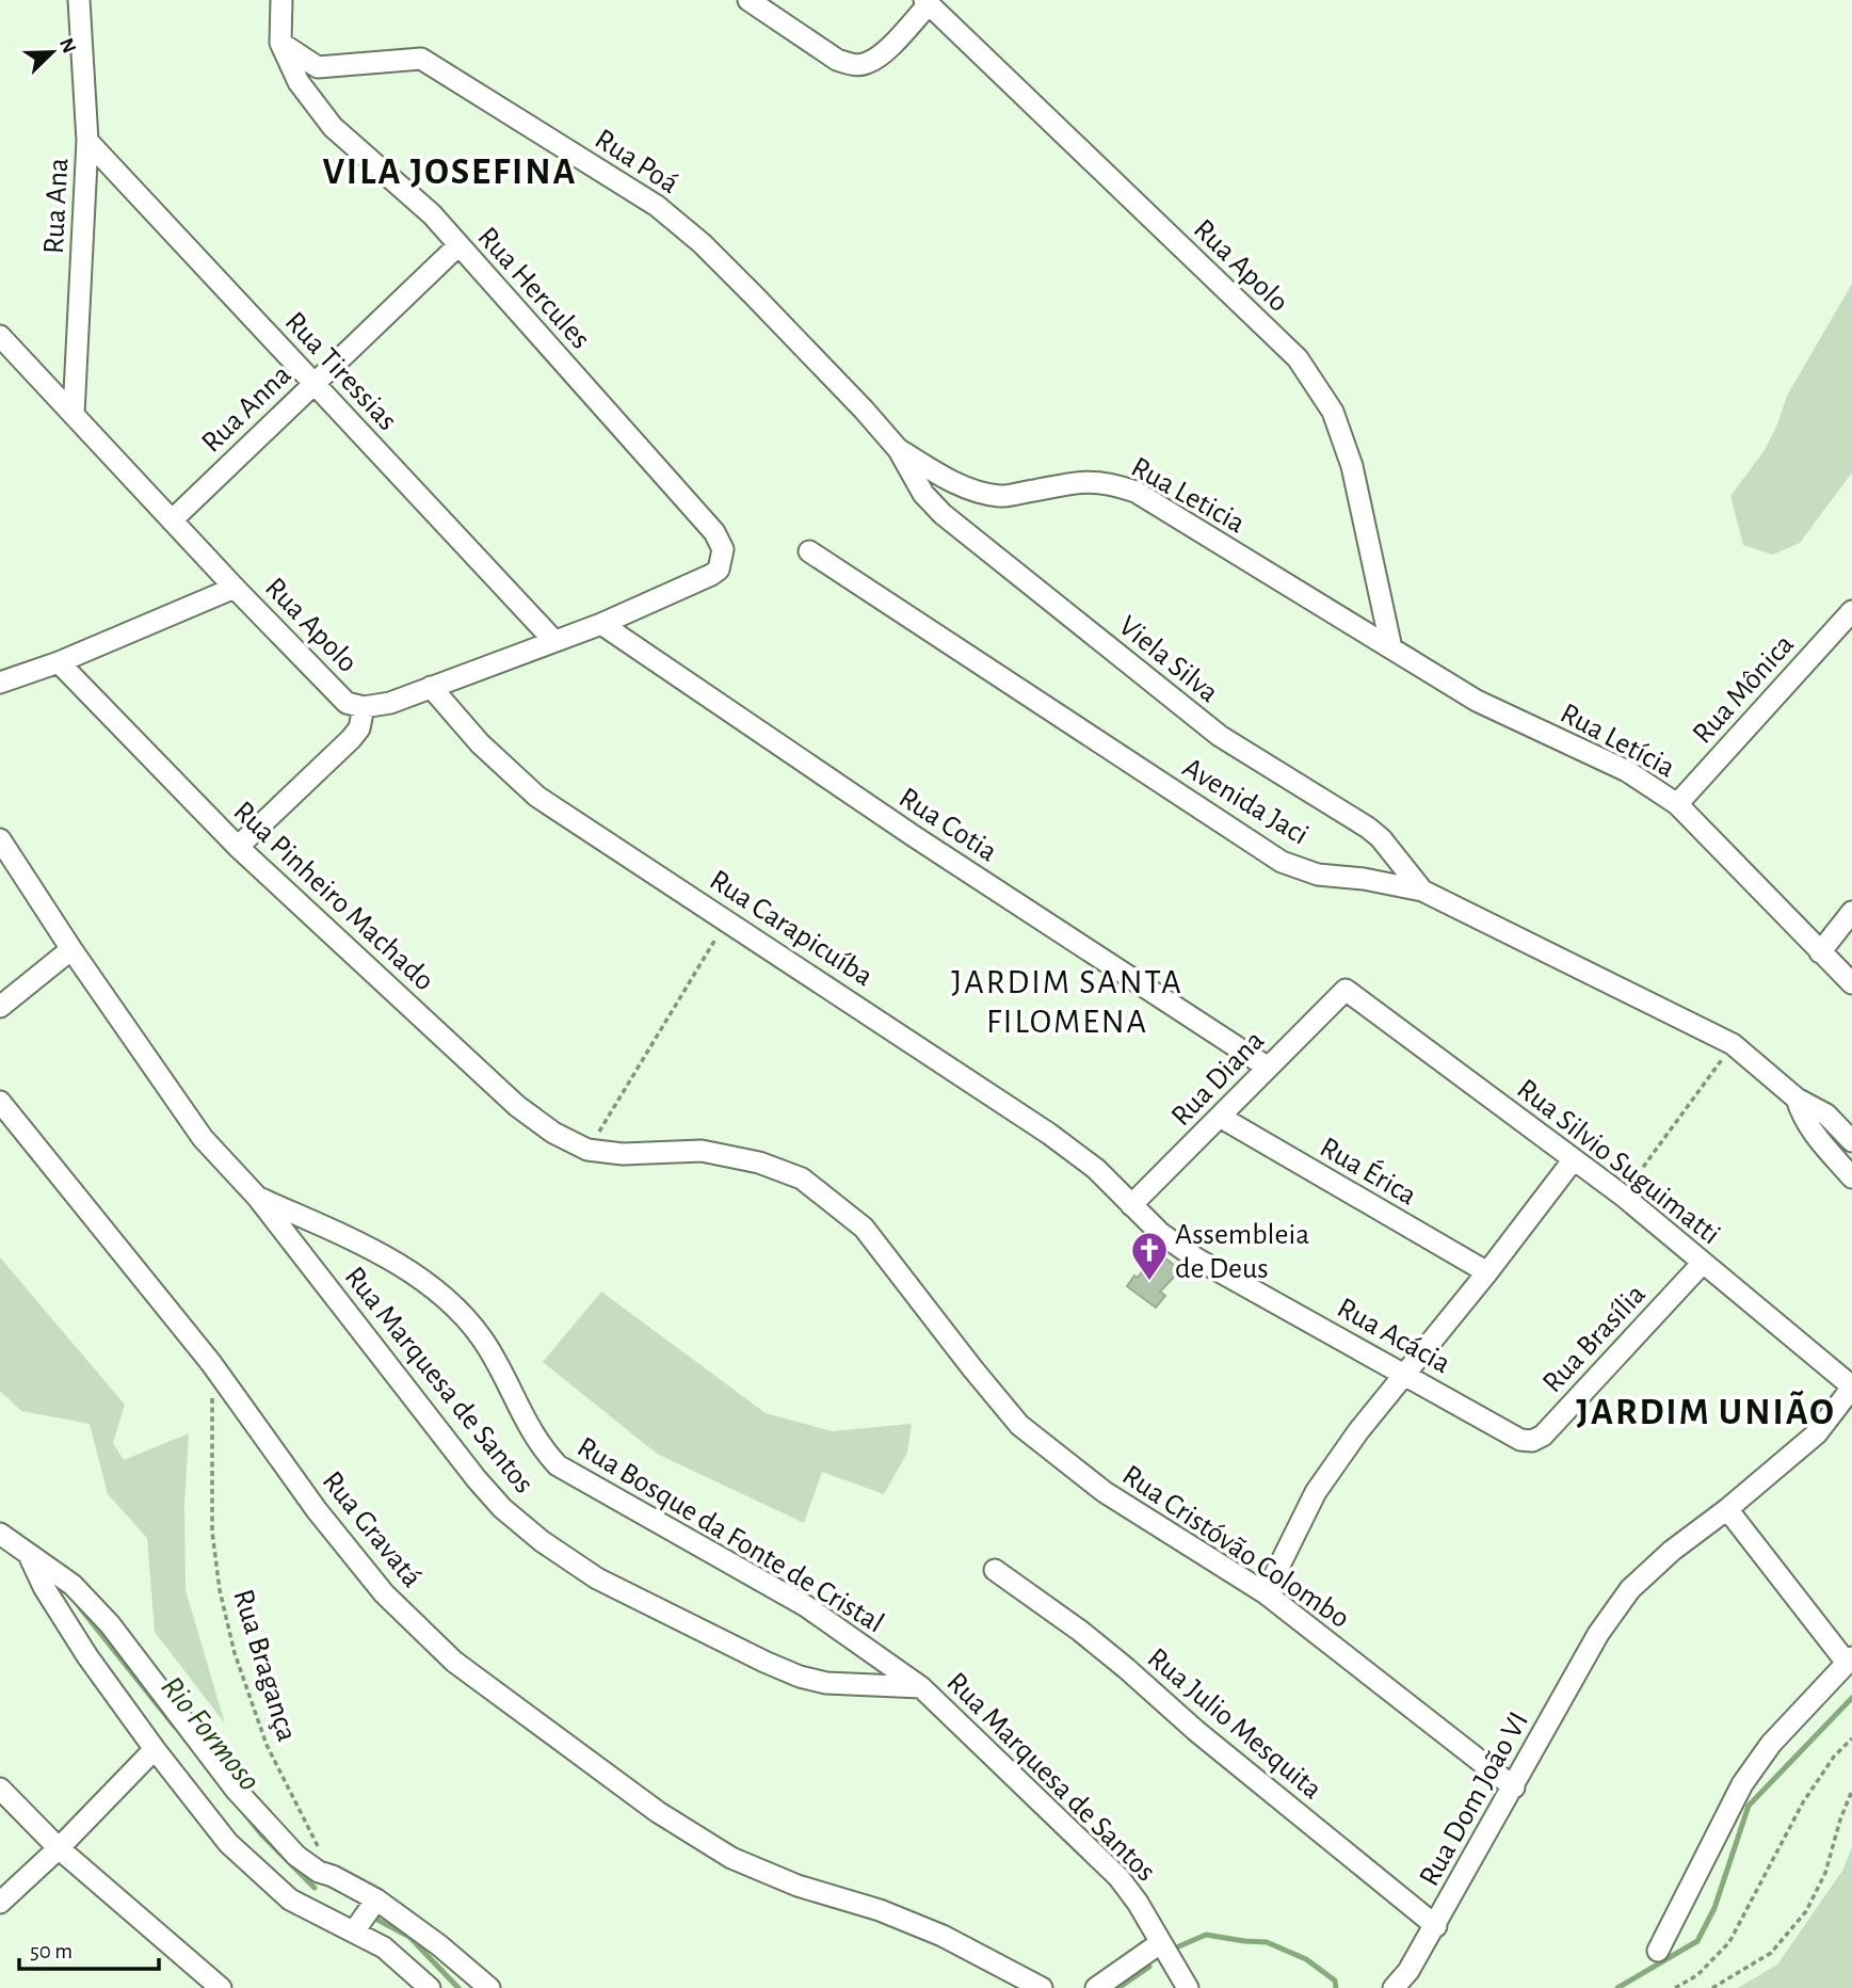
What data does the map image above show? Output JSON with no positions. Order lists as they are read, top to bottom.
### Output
{
  "streets": {
    "street": [
      "Rua Poá",
      "Rua Ana",
      "Rua Apolo",
      "Rua Hercules",
      "Rua Tiressias",
      "Rua Anna",
      "Rua Leticia",
      "Viela Silva",
      "Rua Mônica",
      "Rua Letícia",
      "Avenida Jaci",
      "Rua Cotia",
      "Rua Pinheiro Machado",
      "Rua Carapicuíba",
      "Rua Diana",
      "Rua Silvio Suguimatti",
      "Rua Érica",
      "Rua Acácia",
      "Rua Brasília",
      "Rua Marquesa de Santos",
      "Rua Gravatá",
      "Rua Bosque da Fonte de Cristal",
      "Rua Cristóvão Colombo",
      "Rua Julio Mesquita",
      "Rua Dom João VI"
    ],
    "path": ["Rua Bragança"]
  },
  "crossings": [
    ["Rua Poá", "Rua Hercules"],
    ["Rua Poá", "Rua Leticia"],
    ["Rua Poá", "Viela Silva"],
    ["Rua Ana", "Rua Apolo"],
    ["Rua Ana", "Rua Tiressias"],
    ["Rua Apolo", "Rua Hercules"],
    ["Rua Apolo", "Rua Tiressias"],
    ["Rua Apolo", "Rua Anna"],
    ["Rua Apolo", "Rua Leticia"],
    ["Rua Apolo", "Rua Letícia"],
    ["Rua Apolo", "Rua Cotia"],
    ["Rua Apolo", "Rua Carapicuíba"],
    ["Rua Hercules", "Rua Anna"],
    ["Rua Tiressias", "Rua Anna"],
    ["Rua Leticia", "Viela Silva"],
    ["Rua Leticia", "Rua Letícia"],
    ["Viela Silva", "Avenida Jaci"],
    ["Rua Mônica", "Rua Letícia"],
    ["Rua Cotia", "Rua Diana"],
    ["Rua Pinheiro Machado", "Rua Cristóvão Colombo"],
    ["Rua Carapicuíba", "Rua Diana"],
    ["Rua Carapicuíba", "Rua Acácia"],
    ["Rua Diana", "Rua Silvio Suguimatti"],
    ["Rua Diana", "Rua Érica"],
    ["Rua Diana", "Rua Acácia"],
    ["Rua Silvio Suguimatti", "Rua Brasília"],
    ["Rua Silvio Suguimatti", "Rua Dom João VI"],
    ["Rua Acácia", "Rua Brasília"],
    ["Rua Marquesa de Santos", "Rua Bosque da Fonte de Cristal"],
    ["Rua Gravatá", "Rua Bragança"],
    ["Rua Cristóvão Colombo", "Rua Dom João VI"],
    ["Rua Julio Mesquita", "Rua Dom João VI"]
  ],
  "districts": ["VILA JOSEFINA", "JARDIM SANTA FILOMENA", "JARDIM UNIÃO"],
  "water": ["Rio Formoso"],
  "places": {
    "church": ["Assembleia de Deus"]
  },
  "scale_bar": "50 m",
  "north": "top right"
}
